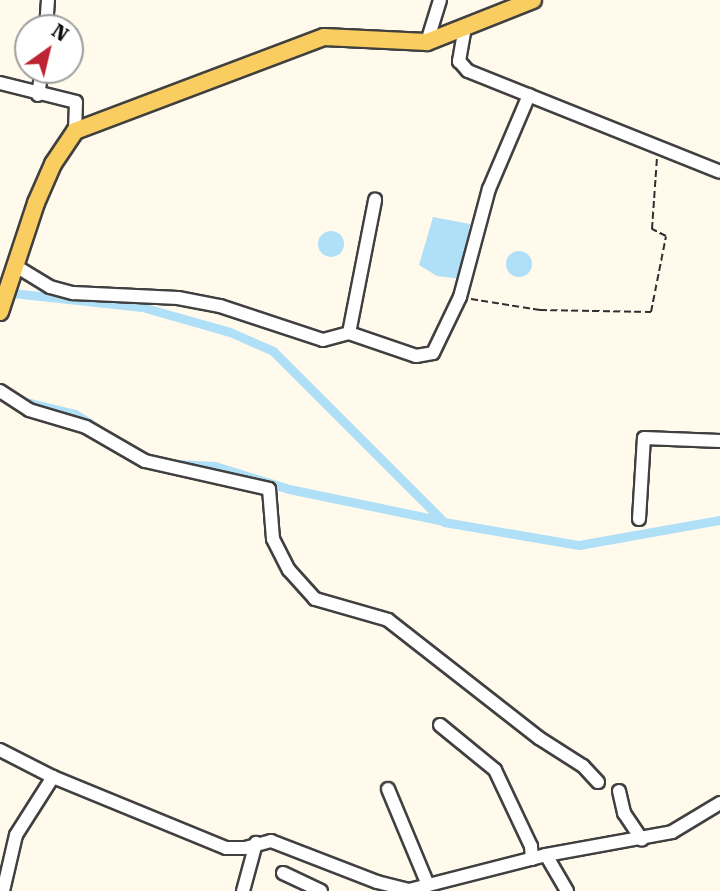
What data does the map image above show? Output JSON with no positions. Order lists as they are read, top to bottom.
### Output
{
  "north": "top right"
}
